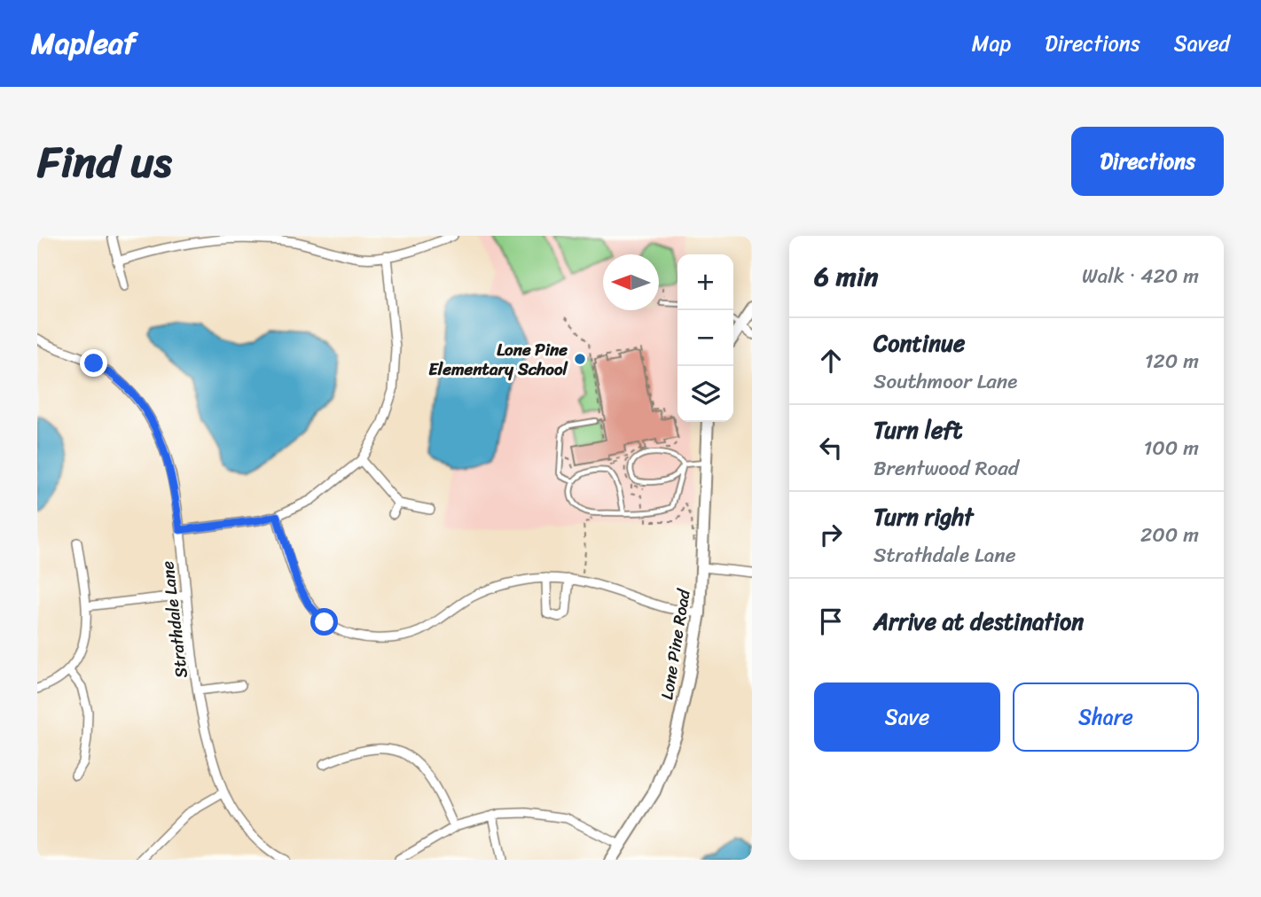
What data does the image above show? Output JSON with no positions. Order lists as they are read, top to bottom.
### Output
{
  "streets": {
    "street": ["Strathdale Lane", "Lone Pine Road"]
  },
  "places": ["Lone Pine Elementary School"],
  "north": "left",
  "page": {
    "header": "Mapleaf",
    "nav": ["Map", "Directions", "Saved"],
    "title": "Find us",
    "buttons": [
      "Directions",
      ["Save", "Share"]
    ],
    "heading": ["6 min", "Walk · 420 m"],
    "map_buttons": ["+", "−"],
    "list": [
      ["Continue", "Southmoor Lane", "120 m"],
      ["Turn left", "Brentwood Road", "100 m"],
      ["Turn right", "Strathdale Lane", "200 m"],
      "Arrive at destination"
    ]
  }
}
